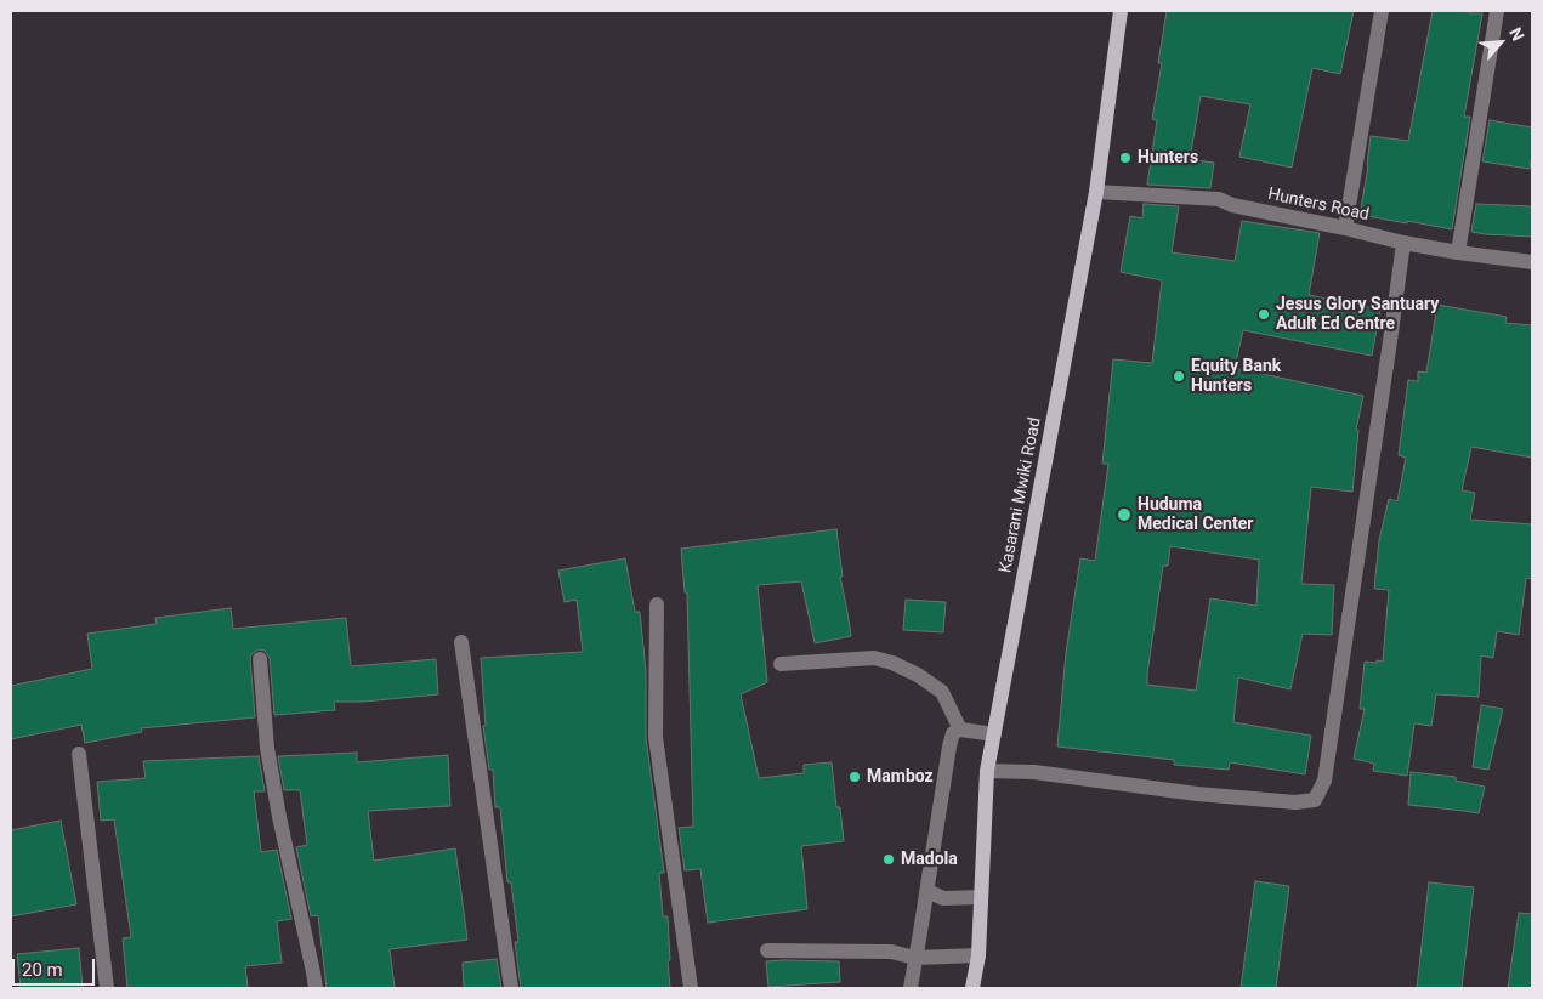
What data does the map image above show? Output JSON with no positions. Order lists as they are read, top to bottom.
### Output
{
  "streets": {
    "main road": ["Kasarani Mwiki Road"],
    "street": ["Hunters Road"]
  },
  "crossings": [
    ["Hunters Road", "Kasarani Mwiki Road"]
  ],
  "places": [
    "Hunters",
    "Jesus Glory Santuary Adult Ed Centre",
    "Equity Bank Hunters",
    "Huduma Medical Center",
    "Mamboz",
    "Madola"
  ],
  "scale_bar": "20 m",
  "north": "top right"
}
